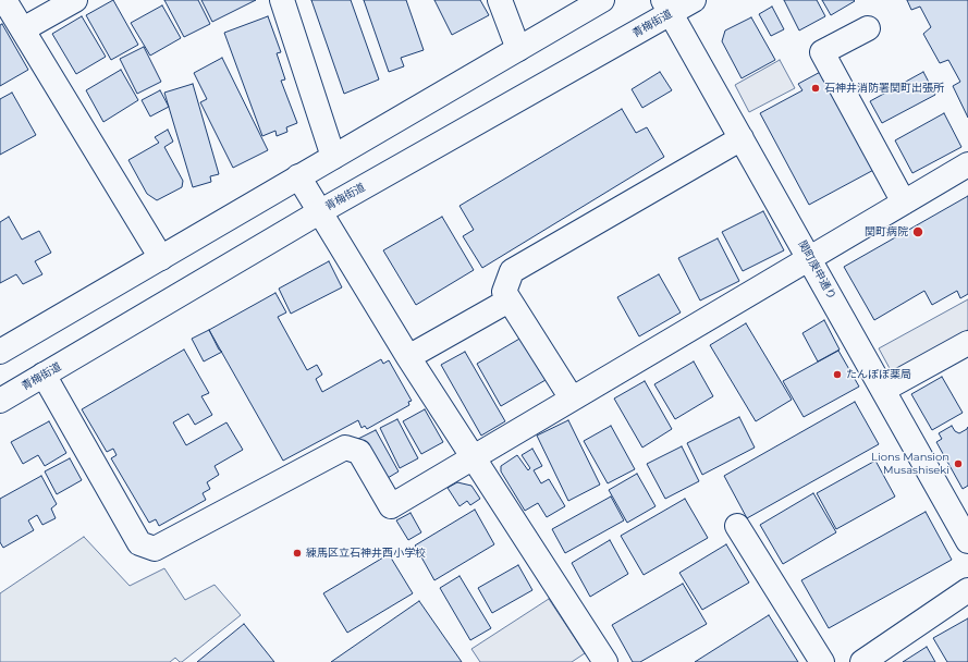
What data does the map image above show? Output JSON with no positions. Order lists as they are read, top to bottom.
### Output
{
  "streets": {
    "street": ["青梅街道", "関町庚申通り"]
  },
  "crossings": [
    ["青梅街道", "関町庚申通り"]
  ],
  "places": [
    "石神井消防署関町出張所",
    "関町病院",
    "たんぽぽ薬局",
    "Lions Mansion Musashiseki",
    "練馬区立石神井西小学校"
  ]
}
